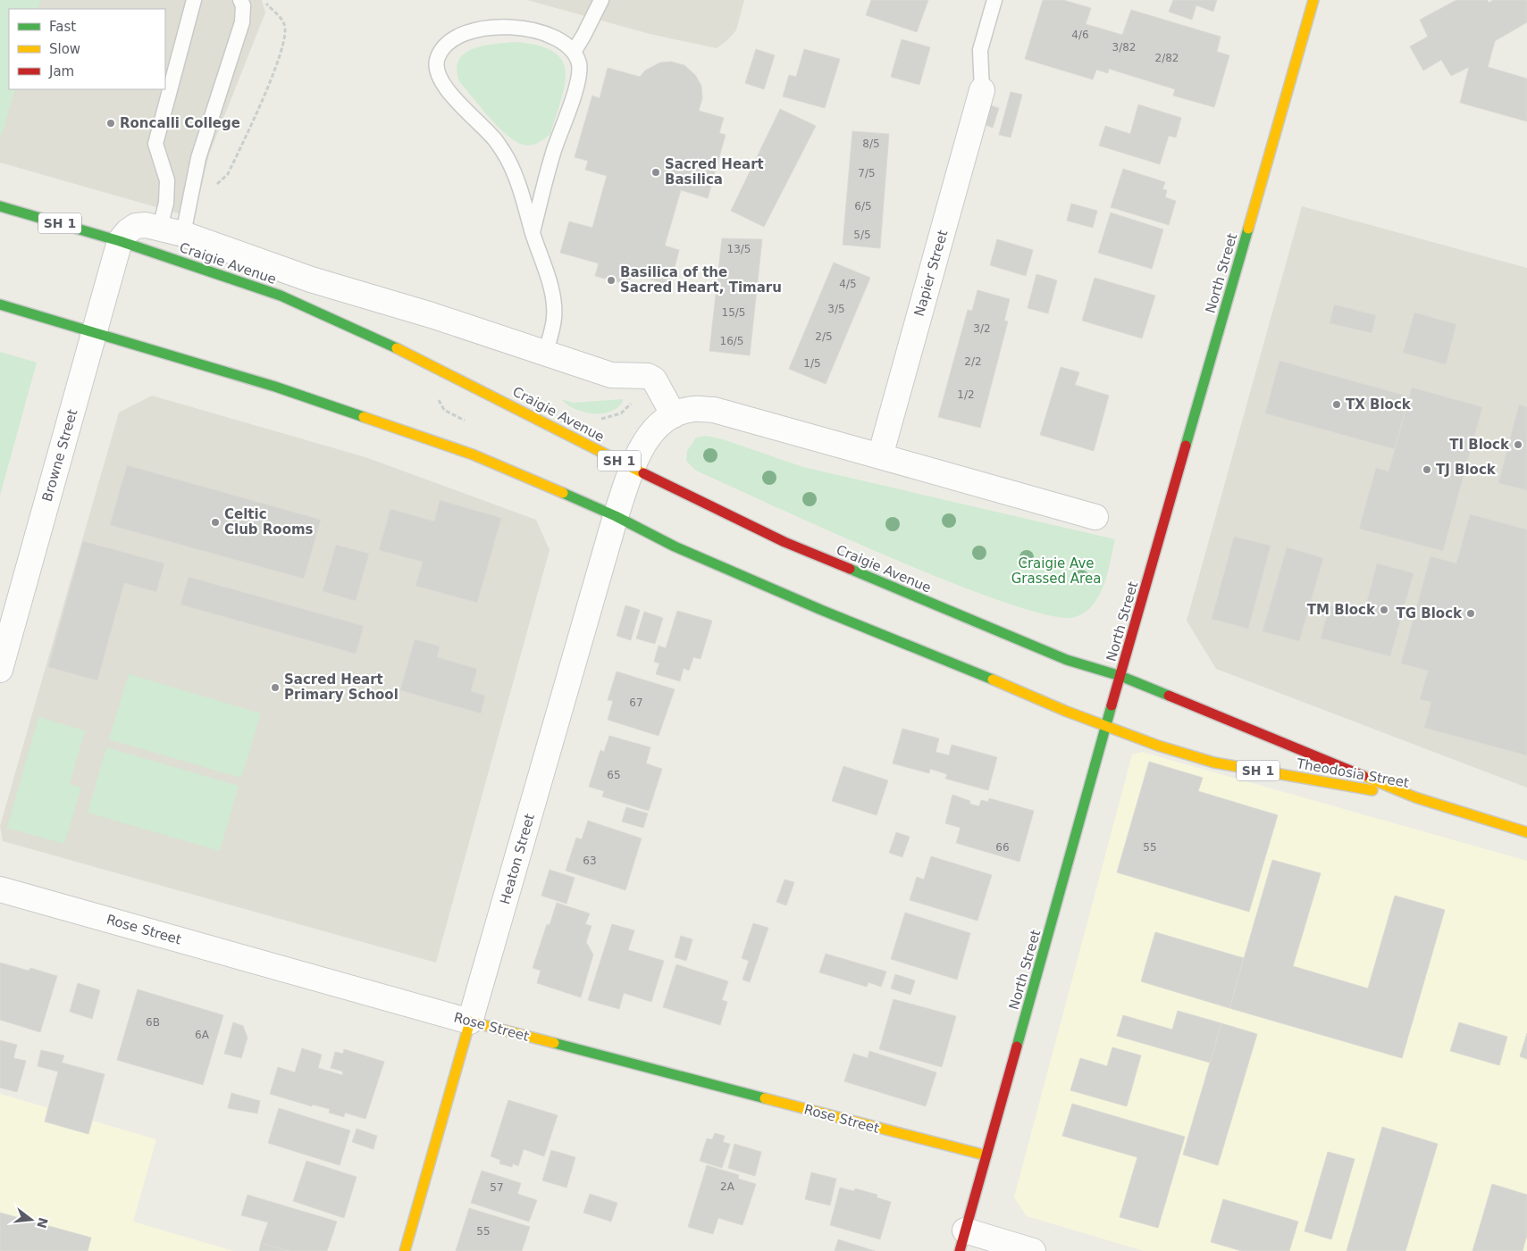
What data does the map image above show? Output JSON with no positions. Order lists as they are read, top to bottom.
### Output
{
  "streets": {
    "main road": [
      "SH 1",
      "Craigie Avenue",
      "North Street",
      "Theodosia Street",
      "Heaton Street",
      "Rose Street"
    ],
    "street": ["Napier Street", "Browne Street"]
  },
  "crossings": [
    ["SH 1", "North Street"],
    ["SH 1", "Browne Street"],
    ["SH 1", "Theodosia Street"],
    ["SH 1", "Heaton Street"],
    ["Craigie Avenue", "North Street"],
    ["Craigie Avenue", "Browne Street"],
    ["Craigie Avenue", "Theodosia Street"],
    ["Craigie Avenue", "Heaton Street"],
    ["North Street", "Theodosia Street"],
    ["North Street", "Rose Street"],
    ["Heaton Street", "Rose Street"]
  ],
  "parks": ["Craigie Ave Grassed Area"],
  "places": [
    "Roncalli College",
    "Sacred Heart Basilica",
    "Basilica of the Sacred Heart, Timaru",
    "TX Block",
    "TI Block",
    "TJ Block",
    "Celtic Club Rooms",
    "TM Block",
    "TG Block",
    "Sacred Heart Primary School"
  ],
  "house_numbers": [
    "4/6",
    "3/82",
    "2/82",
    "8/5",
    "7/5",
    "6/5",
    "5/5",
    "13/5",
    "4/5",
    "3/5",
    "15/5",
    "3/2",
    "2/5",
    "16/5",
    "2/2",
    "1/5",
    "1/2",
    "67",
    "65",
    "66",
    "55",
    "63",
    "6B",
    "6A",
    "2A",
    "57",
    "55"
  ],
  "legend": ["Fast", "Slow", "Jam"],
  "north": "right"
}
